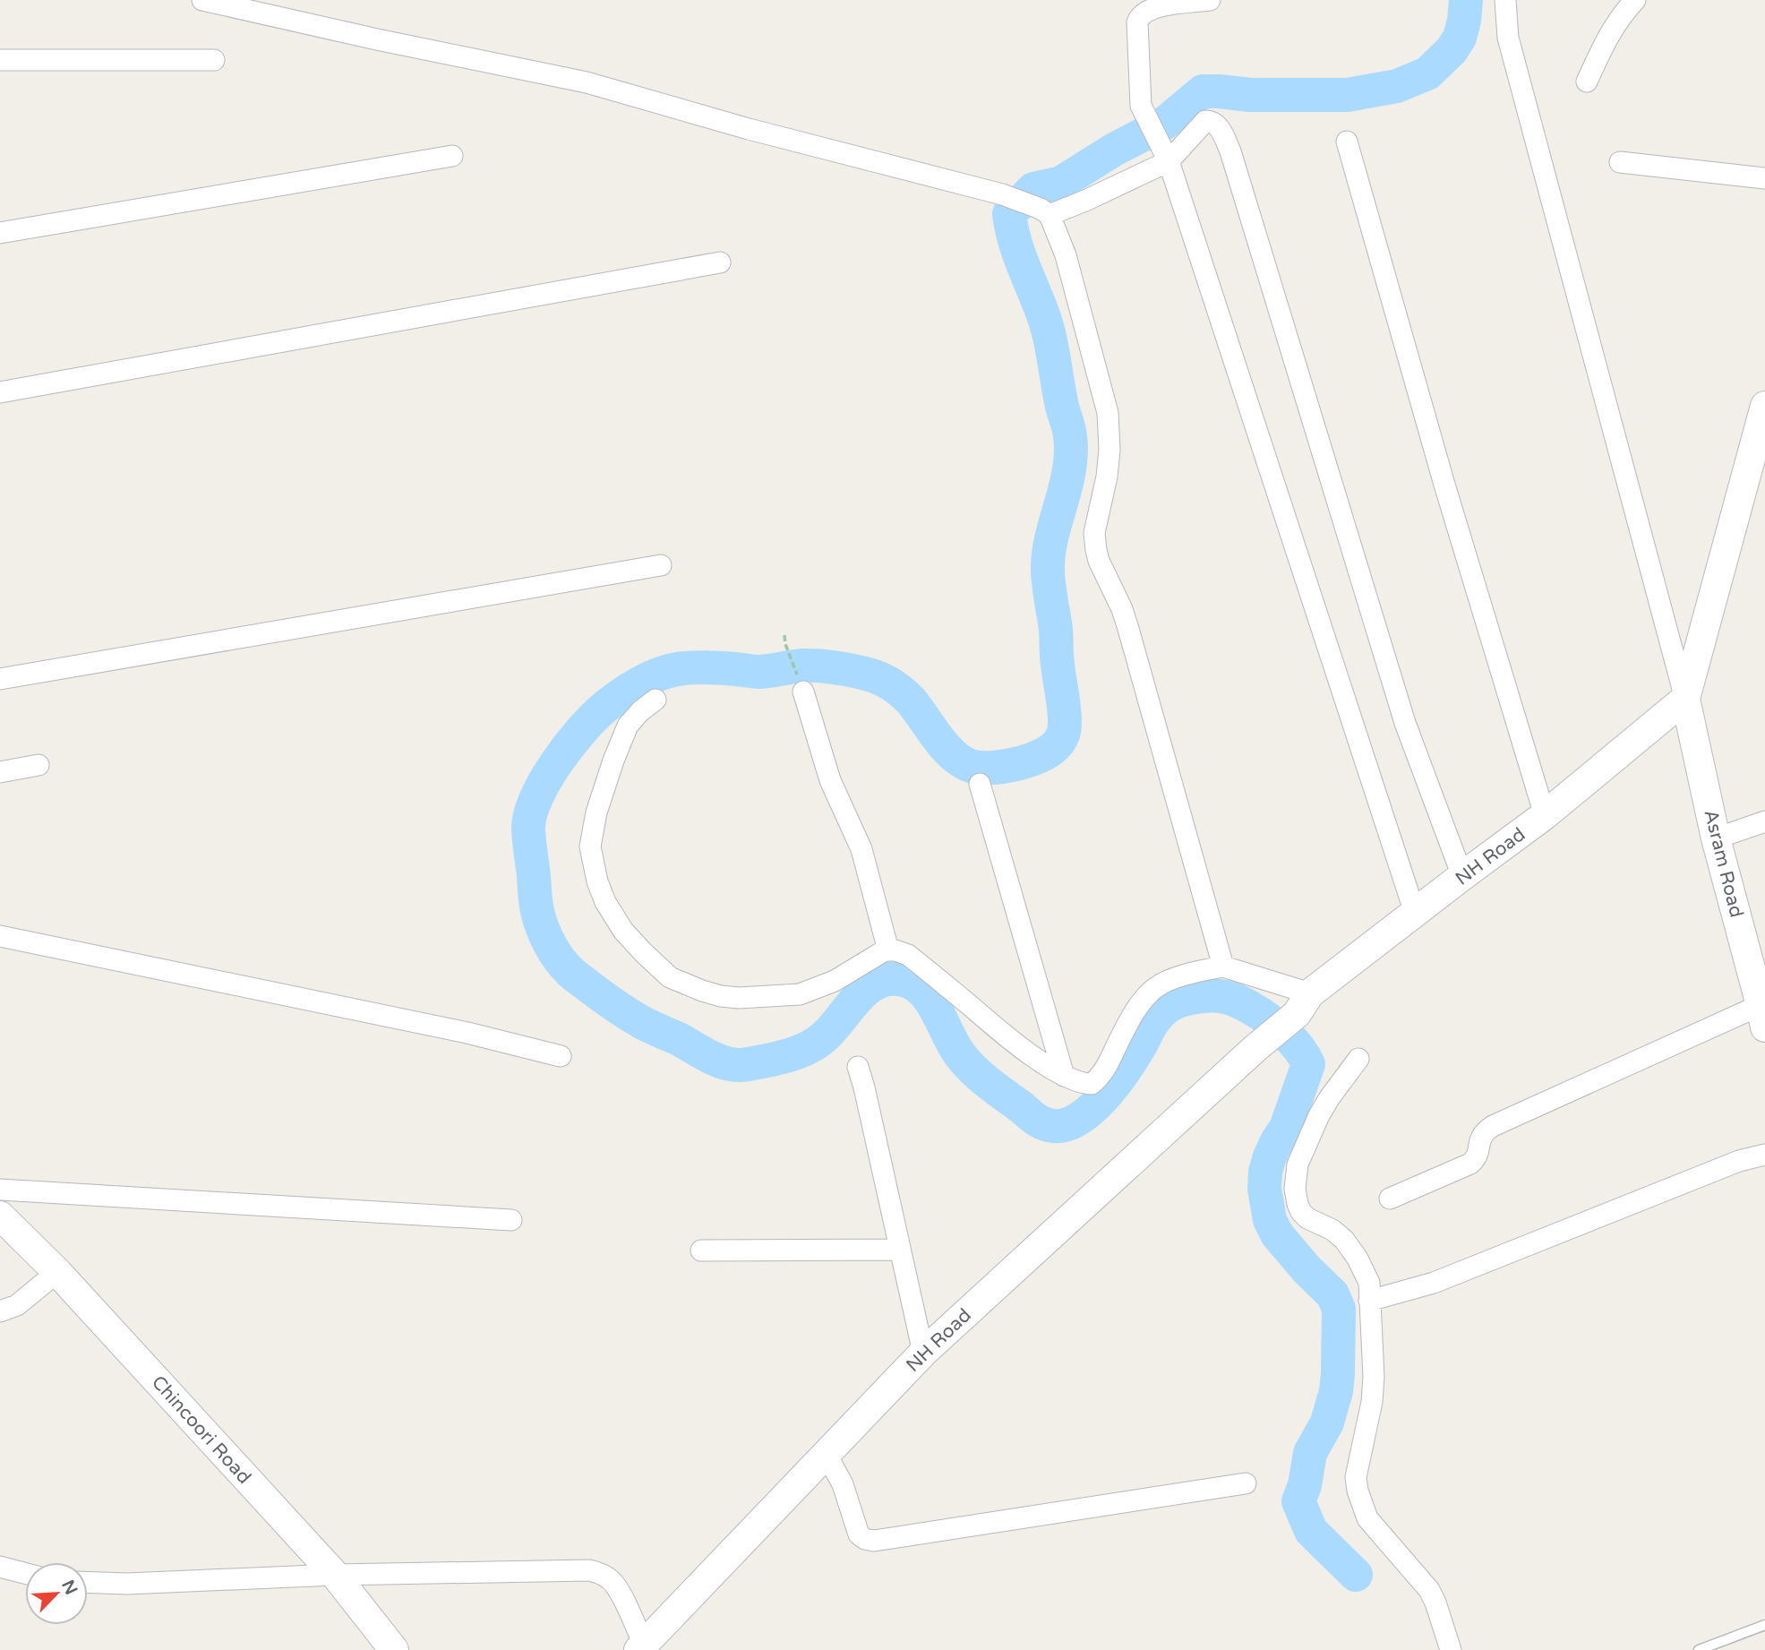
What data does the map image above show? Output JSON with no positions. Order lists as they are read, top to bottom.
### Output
{
  "streets": {
    "main road": ["NH Road", "Asram Road", "Chincoori Road"]
  },
  "crossings": [
    ["NH Road", "Asram Road"]
  ],
  "north": "top right"
}
